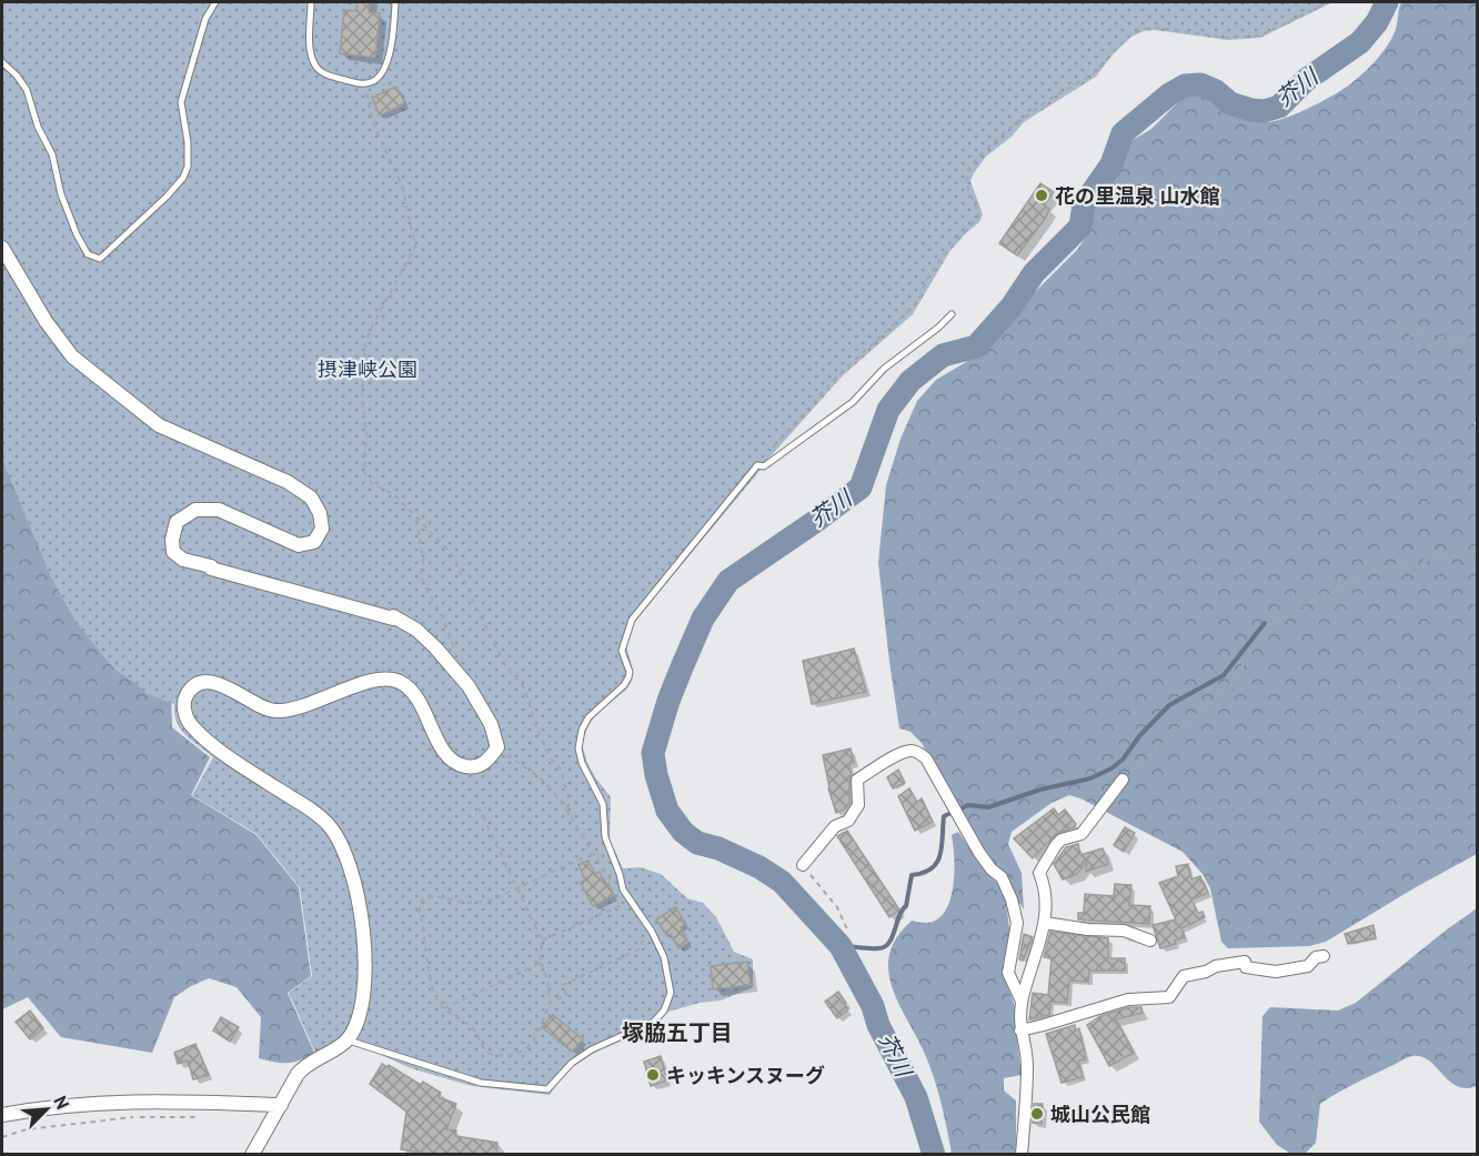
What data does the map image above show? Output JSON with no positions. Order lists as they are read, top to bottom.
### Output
{
  "districts": ["塚脇五丁目"],
  "water": ["芥川"],
  "parks": ["摂津峡公園"],
  "places": ["花の里温泉 山水館", "キッキンスヌーグ", "城山公民館"],
  "north": "top right"
}
